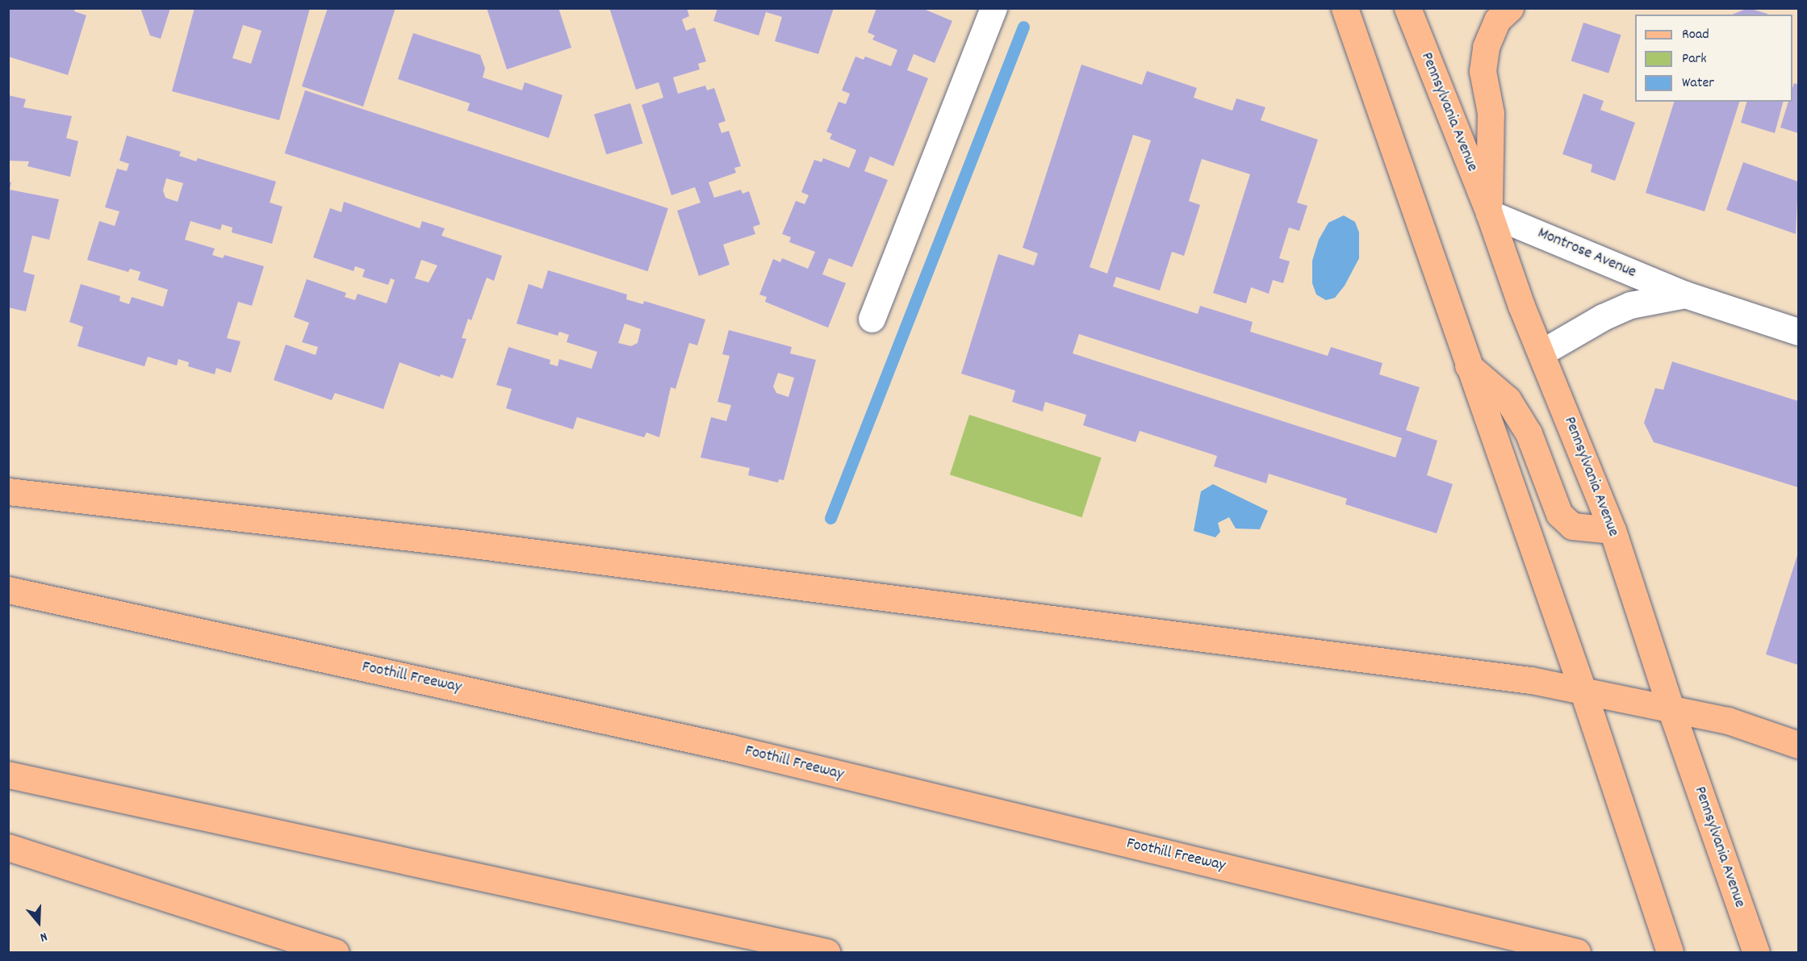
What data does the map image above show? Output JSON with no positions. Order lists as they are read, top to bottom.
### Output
{
  "streets": {
    "main road": ["Pennsylvania Avenue", "Foothill Freeway"],
    "street": ["Montrose Avenue"]
  },
  "crossings": [
    ["Pennsylvania Avenue", "Montrose Avenue"]
  ],
  "legend": ["Road", "Park", "Water"],
  "north": "bottom"
}
